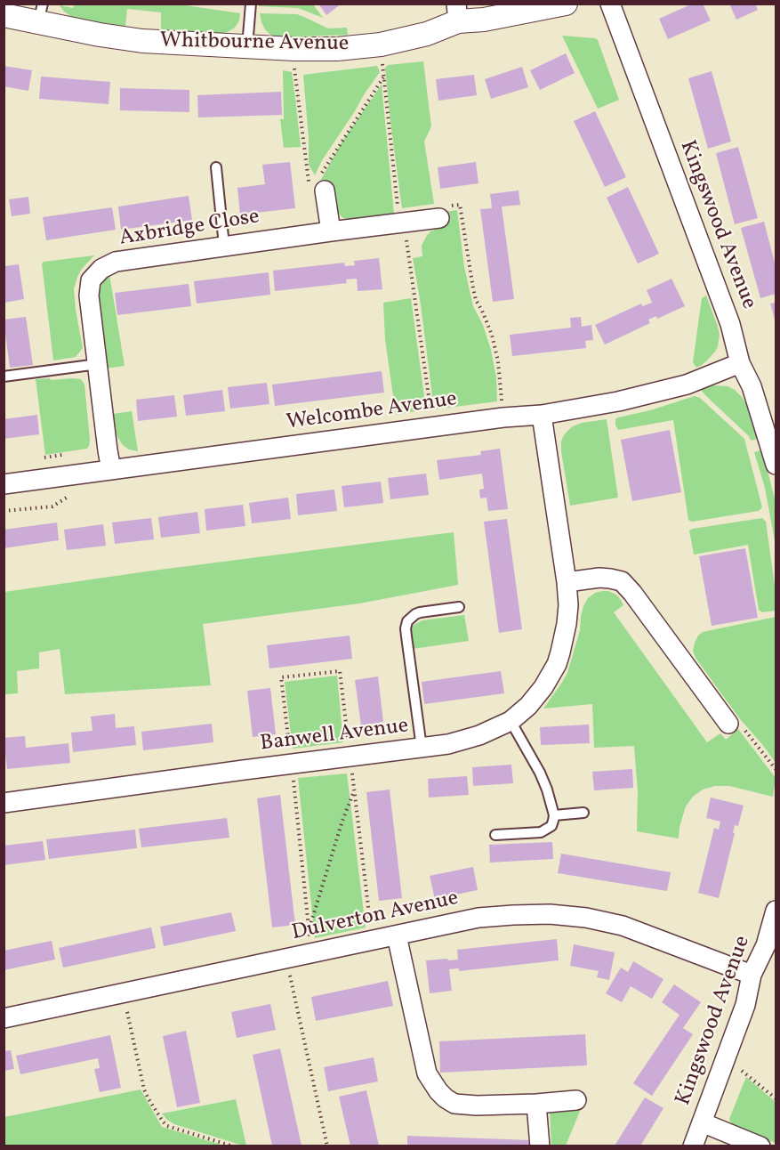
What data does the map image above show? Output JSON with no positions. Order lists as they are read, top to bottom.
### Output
{
  "streets": {
    "street": [
      "Whitbourne Avenue",
      "Kingswood Avenue",
      "Axbridge Close",
      "Welcombe Avenue",
      "Banwell Avenue",
      "Dulverton Avenue"
    ]
  },
  "crossings": [
    ["Kingswood Avenue", "Welcombe Avenue"],
    ["Kingswood Avenue", "Dulverton Avenue"],
    ["Axbridge Close", "Welcombe Avenue"],
    ["Welcombe Avenue", "Banwell Avenue"]
  ]
}
